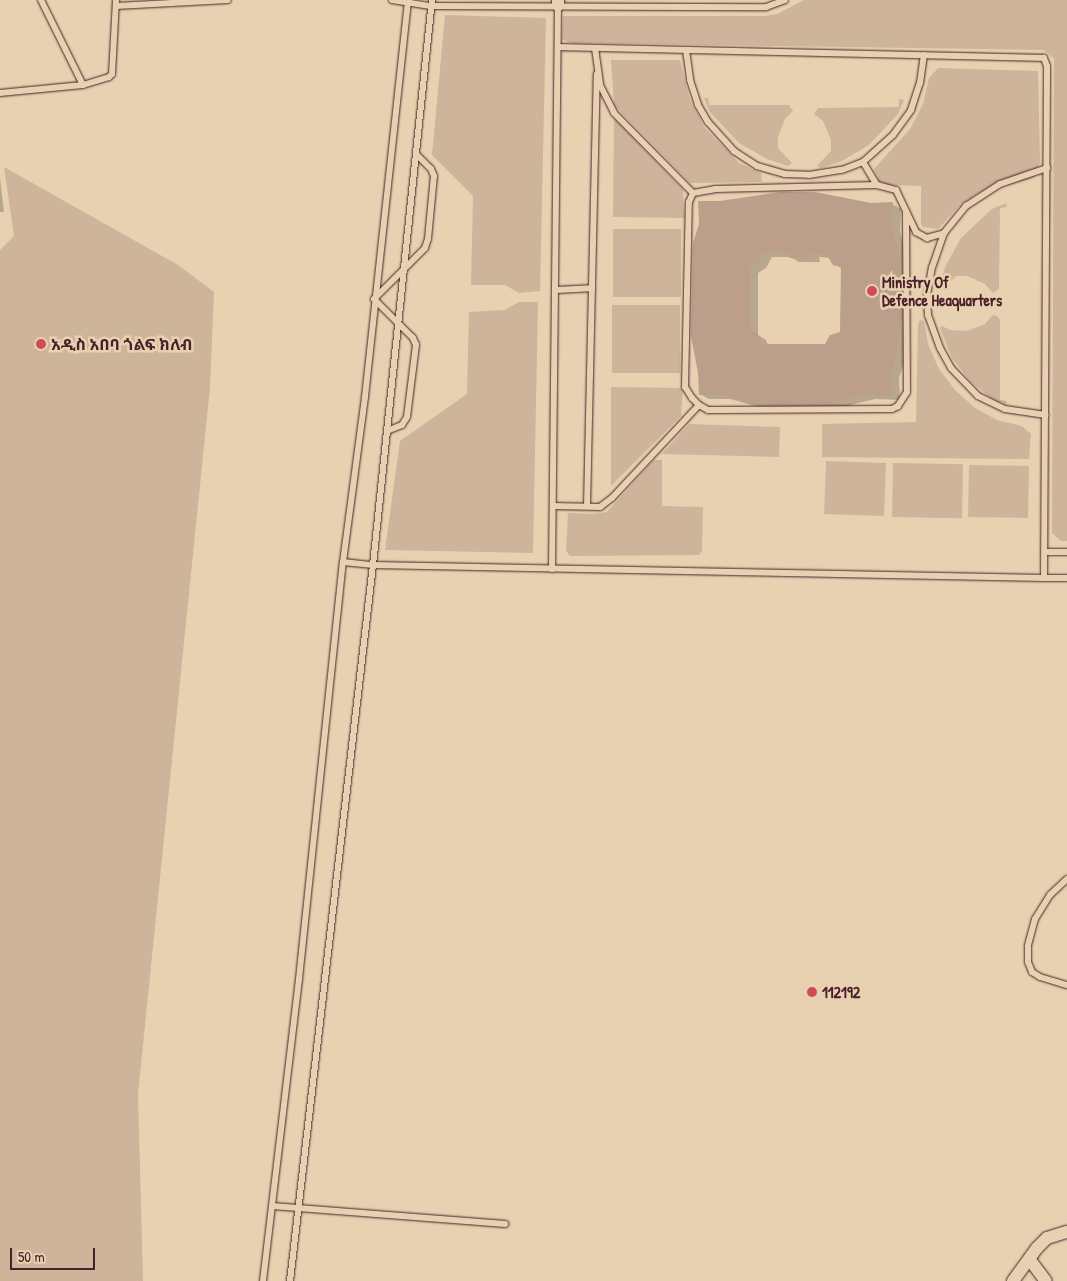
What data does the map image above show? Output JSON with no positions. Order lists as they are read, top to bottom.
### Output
{
  "places": ["Ministry Of Defence Heaquarters", "አዲስ አበባ ጎልፍ ክለብ", "112192"],
  "scale_bar": "50 m"
}
